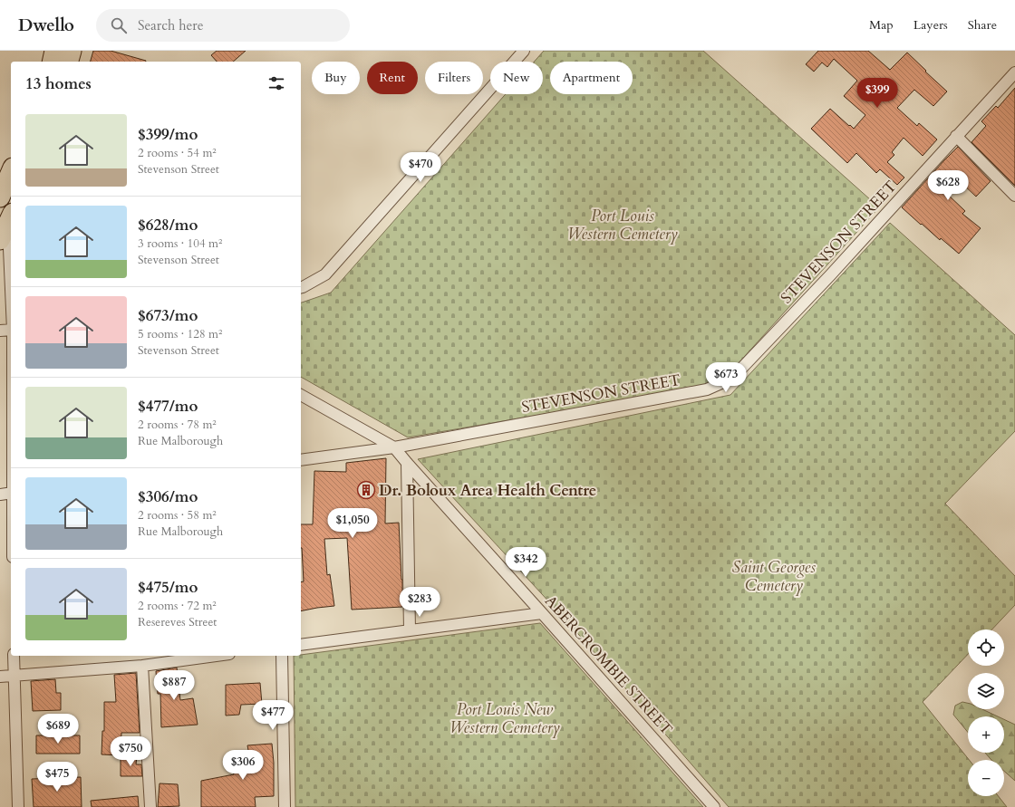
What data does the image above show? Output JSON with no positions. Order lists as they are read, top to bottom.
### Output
{
  "streets": {
    "street": ["STEVENSON STREET", "ABERCROMBIE STREET"]
  },
  "crossings": [
    ["STEVENSON STREET", "ABERCROMBIE STREET"]
  ],
  "parks": ["Port Louis Western Cemetery", "Saint Georges Cemetery", "Port Louis New Western Cemetery"],
  "places": {
    "building": ["Dr. Boloux Area Health Centre"]
  },
  "page": {
    "header": "Dwello",
    "search": "Search here",
    "nav": ["Map", "Layers", "Share"],
    "chip": [
      "Buy",
      "Rent",
      "Filters",
      "New",
      "Apartment"
    ],
    "heading": "13 homes",
    "price": [
      "$399",
      "$470",
      "$628",
      "$673",
      "$1,050",
      "$342",
      "$283",
      "$887",
      "$477",
      "$689",
      "$750",
      "$306",
      "$475"
    ],
    "list": [
      {
        "name": "$399/mo",
        "note": "2 rooms · 54 m² · Stevenson Street"
      },
      {
        "name": "$628/mo",
        "note": "3 rooms · 104 m² · Stevenson Street"
      },
      {
        "name": "$673/mo",
        "note": "5 rooms · 128 m² · Stevenson Street"
      },
      {
        "name": "$477/mo",
        "note": "2 rooms · 78 m² · Rue Malborough"
      },
      {
        "name": "$306/mo",
        "note": "2 rooms · 58 m² · Rue Malborough"
      },
      {
        "name": "$475/mo",
        "note": "2 rooms · 72 m² · Resereves Street"
      }
    ],
    "map_buttons": ["+", "−"]
  }
}
